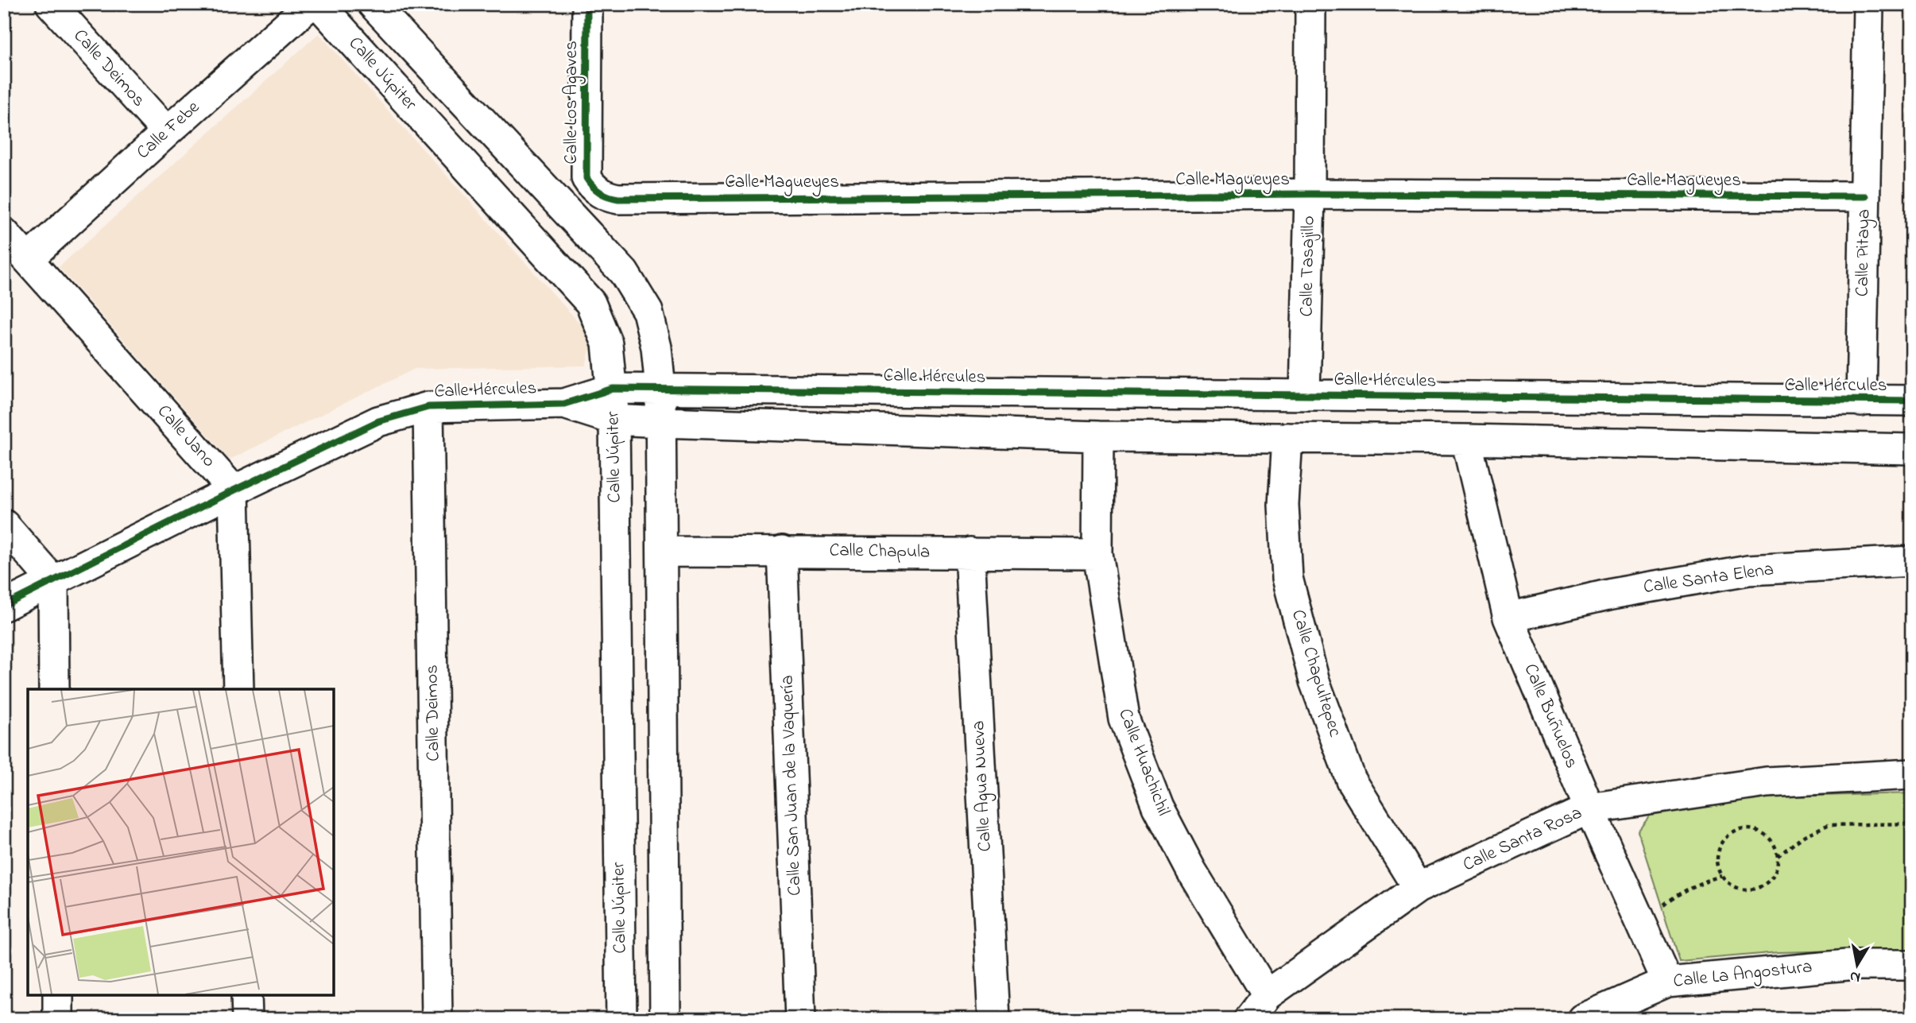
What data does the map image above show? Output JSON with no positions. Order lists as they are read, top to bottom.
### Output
{
  "streets": {
    "street": [
      "Calle Deimos",
      "Calle Júpiter",
      "Calle Los Agaves",
      "Calle Febe",
      "Calle Magueyes",
      "Calle Pitaya",
      "Calle Tasajillo",
      "Calle Hércules",
      "Calle Jano",
      "Calle Chapula",
      "Calle Santa Elena",
      "Calle Chapultepec",
      "Calle Buñuelos",
      "Calle Huachichil",
      "Calle San Juan de la Vaquería",
      "Calle Agua Nueva",
      "Calle Santa Rosa",
      "Calle La Angostura"
    ]
  },
  "crossings": [
    ["Calle Deimos", "Calle Febe"],
    ["Calle Deimos", "Calle Hércules"],
    ["Calle Júpiter", "Calle Hércules"],
    ["Calle Los Agaves", "Calle Magueyes"],
    ["Calle Febe", "Calle Jano"],
    ["Calle Magueyes", "Calle Pitaya"],
    ["Calle Magueyes", "Calle Tasajillo"],
    ["Calle Pitaya", "Calle Hércules"],
    ["Calle Tasajillo", "Calle Hércules"],
    ["Calle Hércules", "Calle Jano"],
    ["Calle Hércules", "Calle Chapultepec"],
    ["Calle Hércules", "Calle Buñuelos"],
    ["Calle Hércules", "Calle Huachichil"],
    ["Calle Chapula", "Calle Huachichil"],
    ["Calle Chapula", "Calle San Juan de la Vaquería"],
    ["Calle Chapula", "Calle Agua Nueva"],
    ["Calle Santa Elena", "Calle Buñuelos"],
    ["Calle Chapultepec", "Calle Santa Rosa"],
    ["Calle Buñuelos", "Calle Santa Rosa"],
    ["Calle Buñuelos", "Calle La Angostura"],
    ["Calle Huachichil", "Calle Santa Rosa"]
  ],
  "north": "bottom"
}
